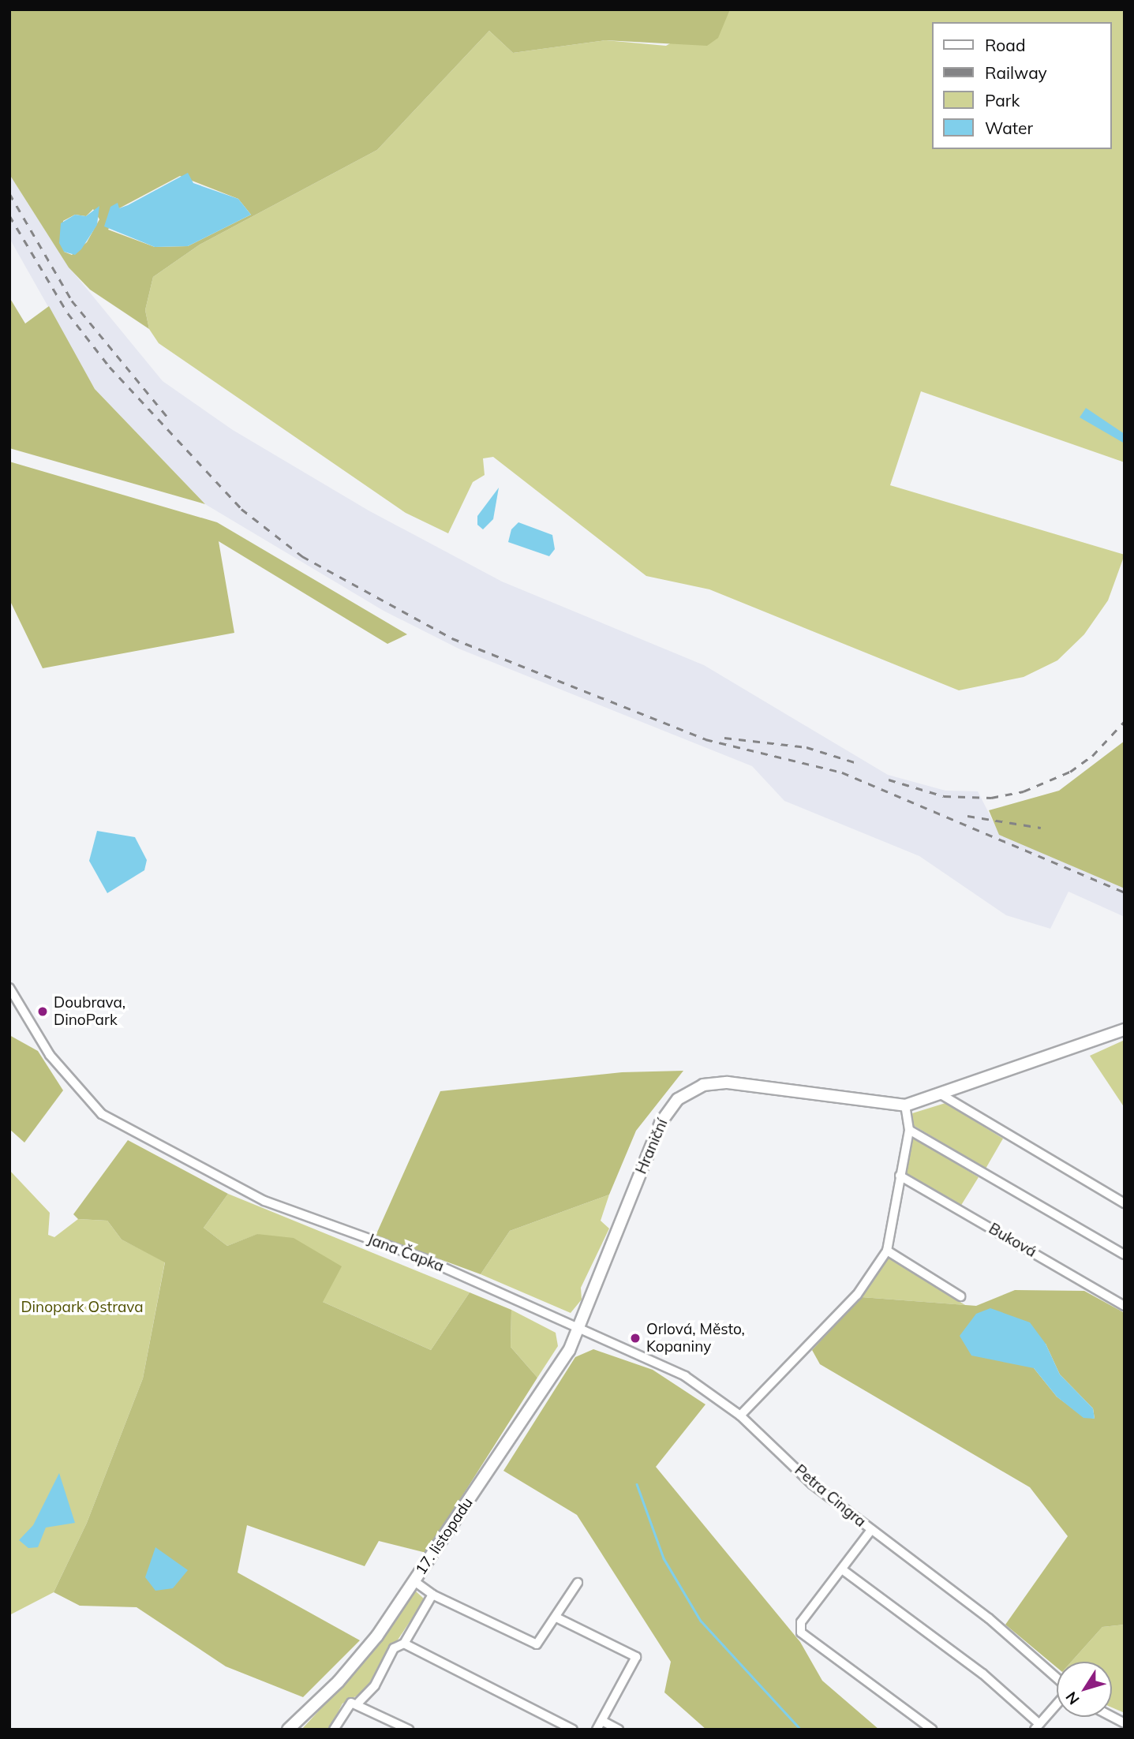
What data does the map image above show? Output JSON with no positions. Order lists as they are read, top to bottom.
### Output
{
  "streets": {
    "main road": ["Hraniční", "17. listopadu"],
    "street": ["Buková", "Jana Čapka", "Petra Cingra"]
  },
  "crossings": [
    ["Hraniční", "Jana Čapka"],
    ["Hraniční", "Petra Cingra"],
    ["Hraniční", "17. listopadu"],
    ["Jana Čapka", "Petra Cingra"],
    ["Jana Čapka", "17. listopadu"],
    ["Petra Cingra", "17. listopadu"]
  ],
  "parks": ["Dinopark Ostrava"],
  "places": ["Doubrava, DinoPark", "Orlová, Město, Kopaniny"],
  "legend": [
    "Road",
    "Railway",
    "Park",
    "Water"
  ],
  "north": "bottom left"
}
